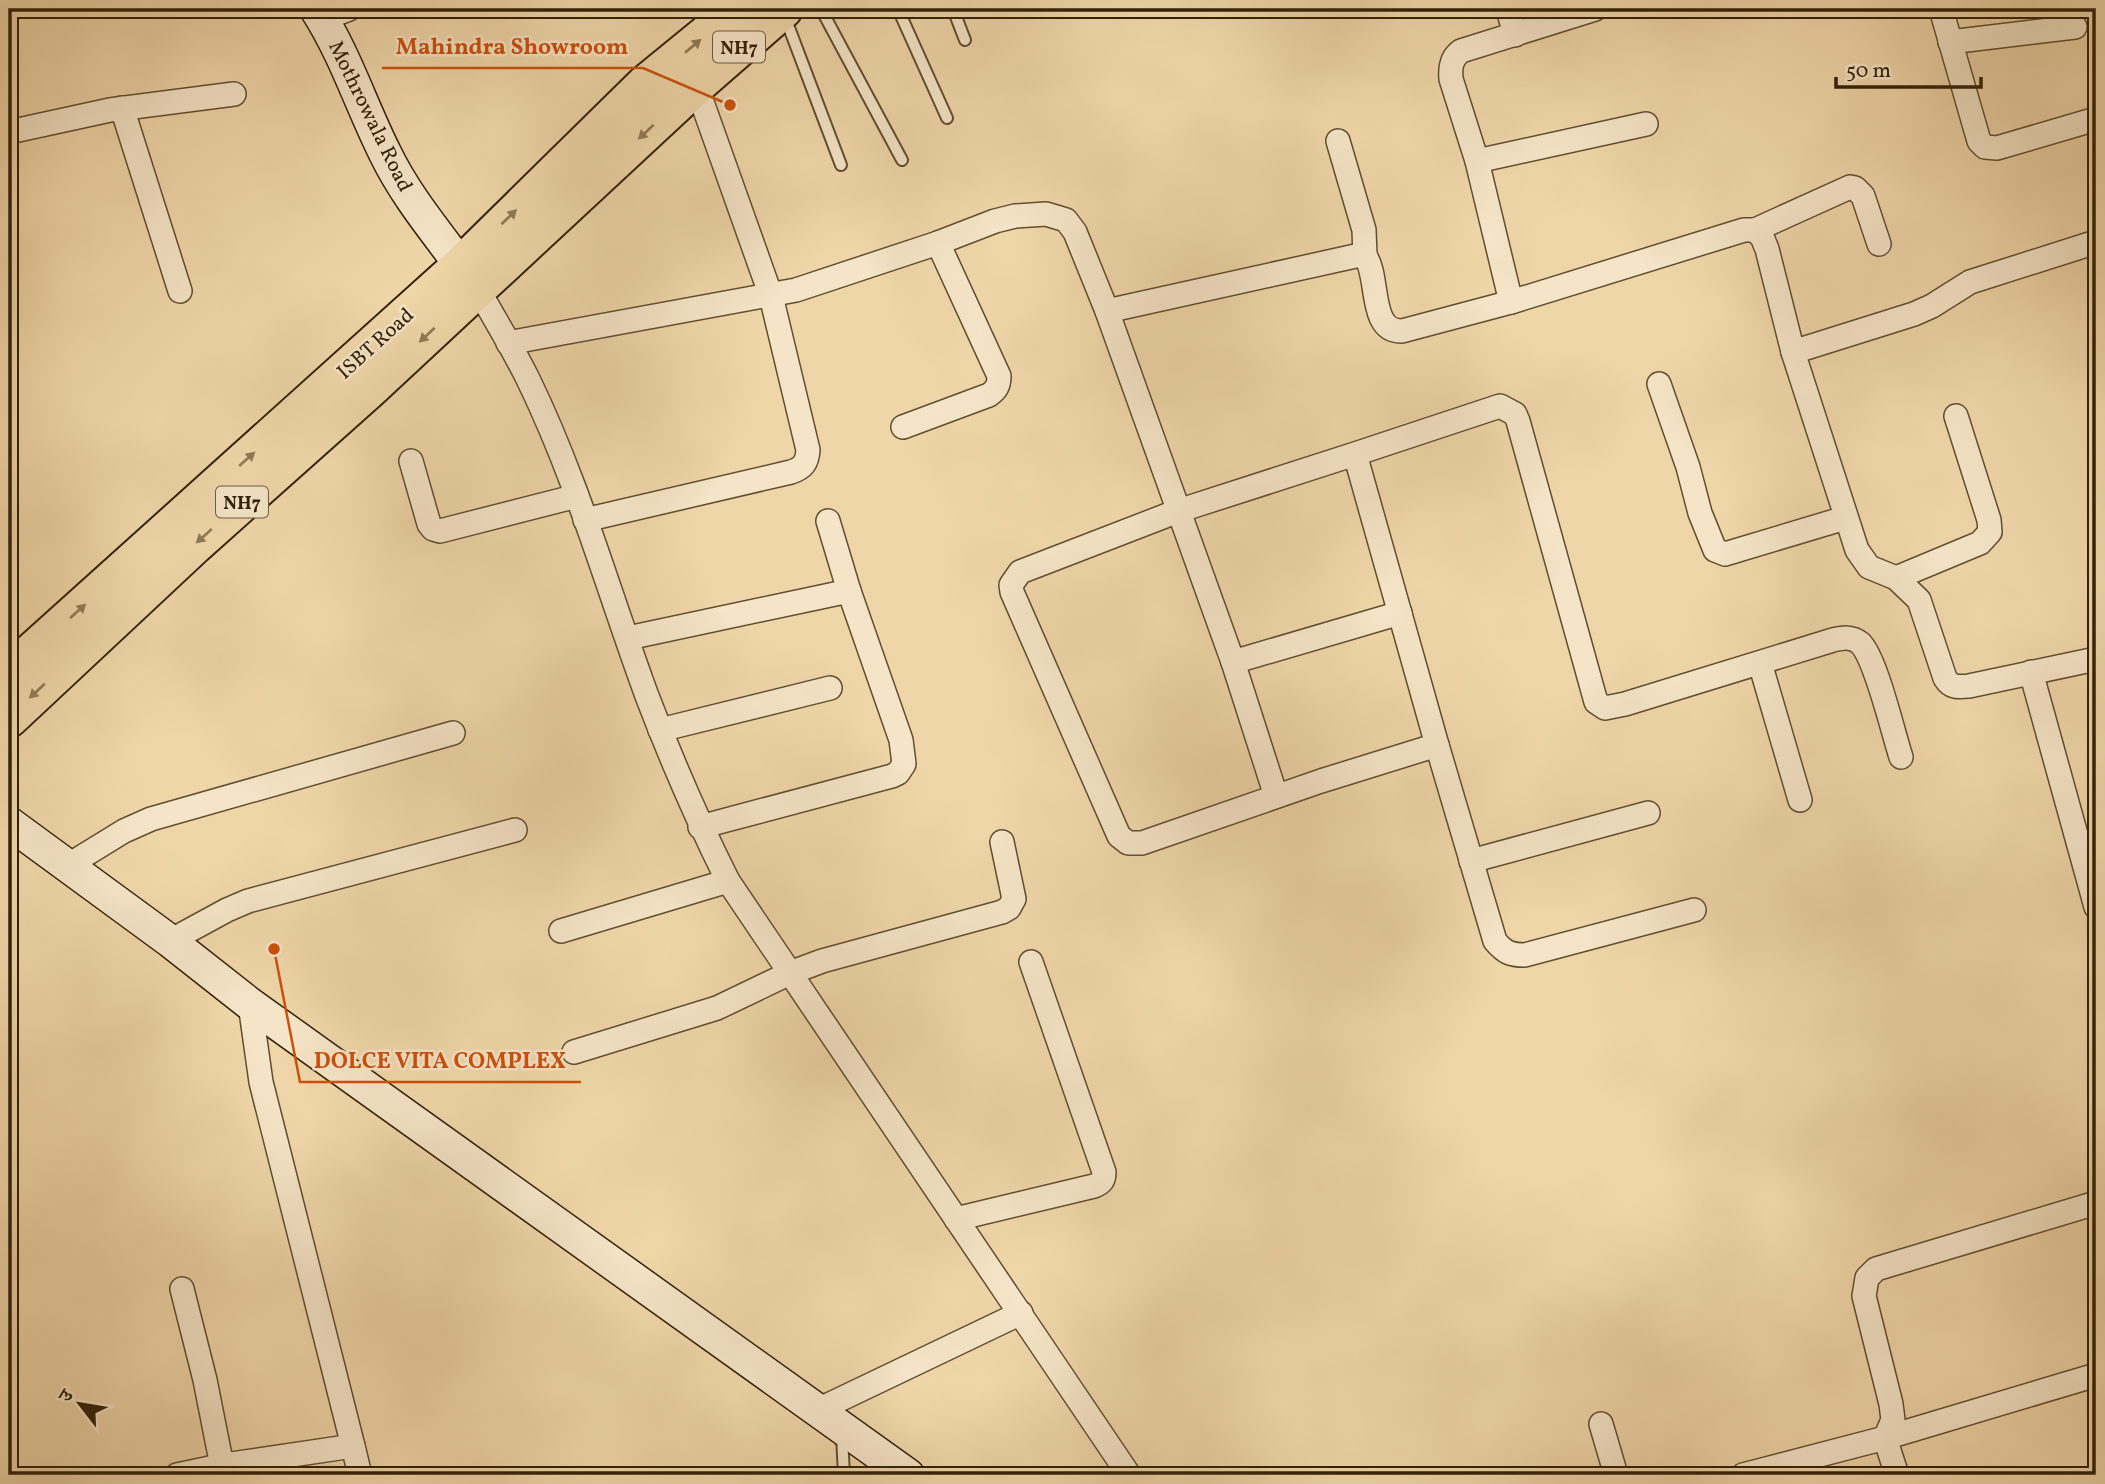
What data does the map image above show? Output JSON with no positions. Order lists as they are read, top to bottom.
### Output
{
  "streets": {
    "highway": ["NH7", "ISBT Road"],
    "main road": ["Mothrowala Road"]
  },
  "crossings": [
    ["NH7", "Mothrowala Road"],
    ["NH7", "ISBT Road"],
    ["Mothrowala Road", "ISBT Road"]
  ],
  "places": ["Mahindra Showroom", "DOLCE VITA COMPLEX"],
  "scale_bar": "50 m",
  "north": "top left"
}
